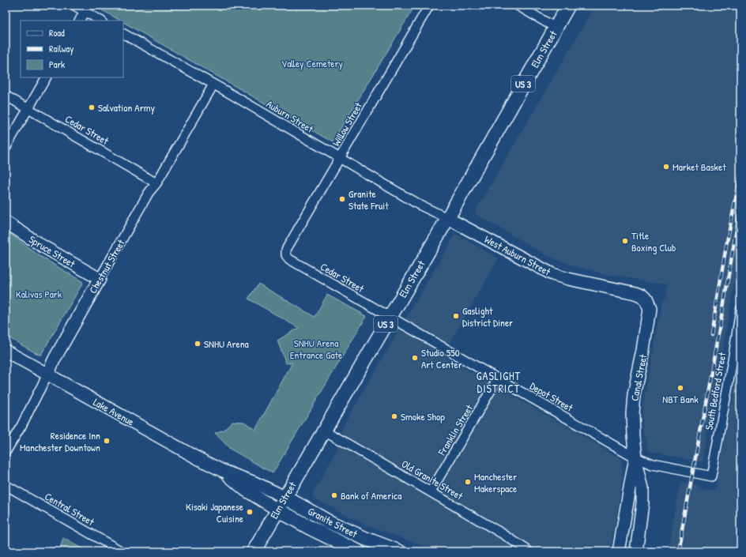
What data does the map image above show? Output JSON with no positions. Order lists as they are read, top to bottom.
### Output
{
  "streets": {
    "main road": ["Elm Street", "US 3", "Granite Street"],
    "street": [
      "Auburn Street",
      "Willow Street",
      "Cedar Street",
      "Spruce Street",
      "West Auburn Street",
      "Chestnut Street",
      "Canal Street",
      "South Bedford Street",
      "Depot Street",
      "Lake Avenue",
      "Franklin Street",
      "Old Granite Street",
      "Central Street"
    ]
  },
  "crossings": [
    ["Elm Street", "Auburn Street"],
    ["Elm Street", "Cedar Street"],
    ["Elm Street", "West Auburn Street"],
    ["Elm Street", "Depot Street"],
    ["Elm Street", "Lake Avenue"],
    ["Elm Street", "Old Granite Street"],
    ["Elm Street", "Granite Street"],
    ["Auburn Street", "Willow Street"],
    ["Auburn Street", "West Auburn Street"],
    ["Auburn Street", "Chestnut Street"],
    ["Willow Street", "Cedar Street"],
    ["Cedar Street", "Chestnut Street"],
    ["Cedar Street", "Depot Street"],
    ["Spruce Street", "Chestnut Street"],
    ["West Auburn Street", "Canal Street"],
    ["Chestnut Street", "Lake Avenue"],
    ["Canal Street", "Depot Street"],
    ["South Bedford Street", "Depot Street"],
    ["Depot Street", "Franklin Street"],
    ["Lake Avenue", "Granite Street"],
    ["Franklin Street", "Old Granite Street"]
  ],
  "districts": ["GASLIGHT DISTRICT"],
  "parks": ["Valley Cemetery", "Kalivas Park", "SNHU Arena Entrance Gate"],
  "places": [
    "Salvation Army",
    "Market Basket",
    "Granite State Fruit",
    "Title Boxing Club",
    "Gaslight District Diner",
    "SNHU Arena",
    "Studio 550 Art Center",
    "NBT Bank",
    "Smoke Shop",
    "Residence Inn Manchester Downtown",
    "Manchester Makerspace",
    "Bank of America",
    "Kisaki Japanese Cuisine"
  ],
  "legend": ["Road", "Railway", "Park"]
}
